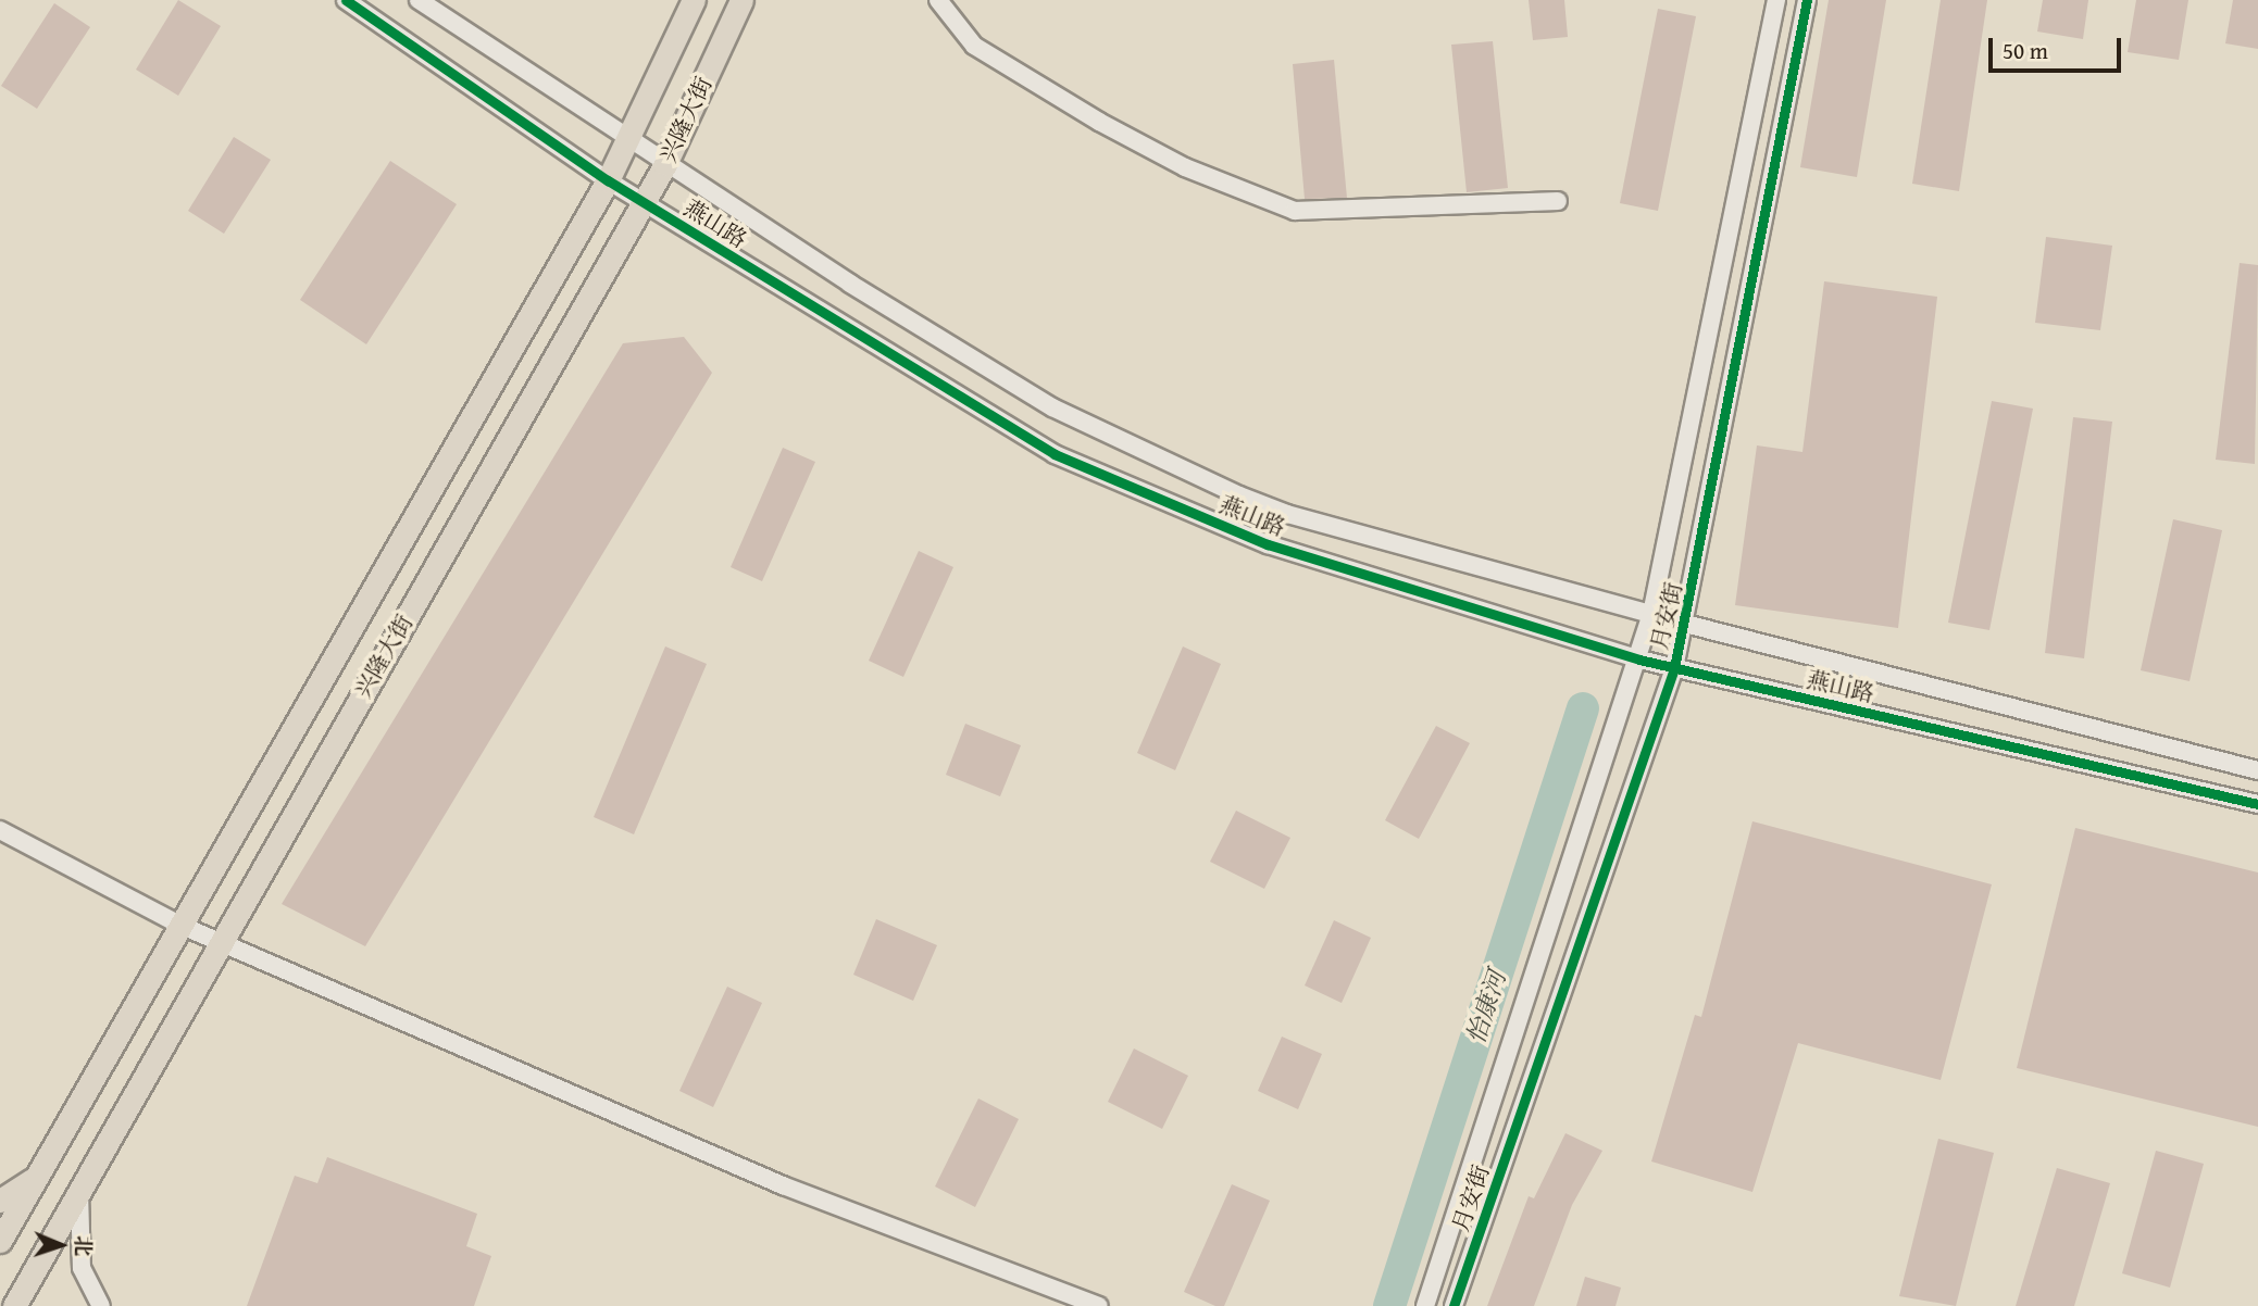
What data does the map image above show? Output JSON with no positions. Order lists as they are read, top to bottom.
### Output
{
  "streets": {
    "main road": ["兴隆大街"],
    "street": ["燕山路", "月安街"]
  },
  "crossings": [
    ["兴隆大街", "燕山路"],
    ["燕山路", "月安街"]
  ],
  "water": ["怡康河"],
  "scale_bar": "50 m",
  "north": "right"
}
